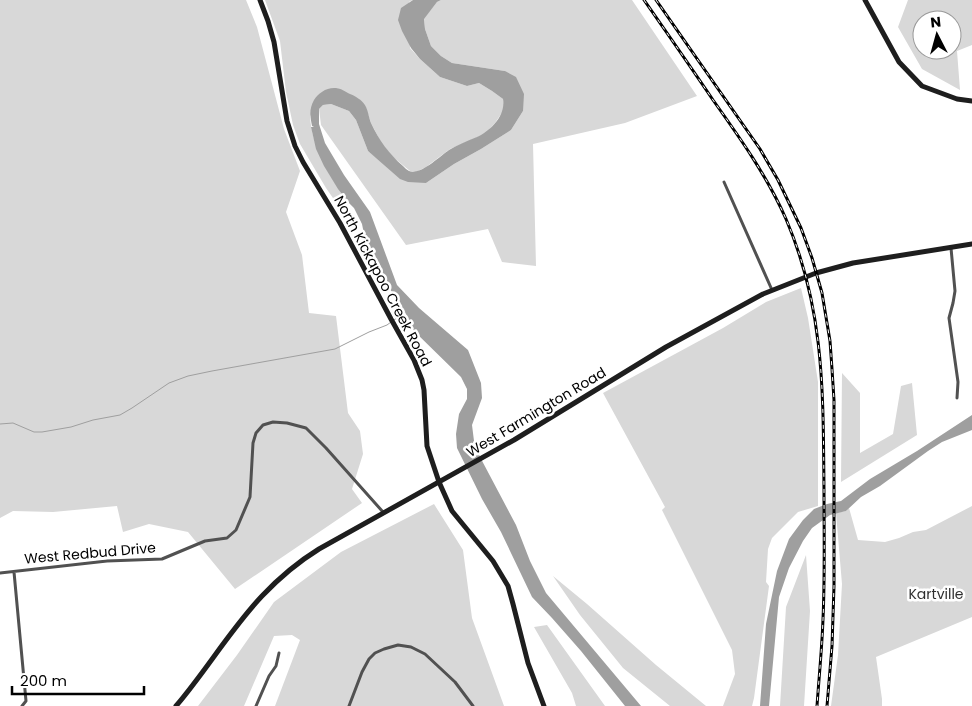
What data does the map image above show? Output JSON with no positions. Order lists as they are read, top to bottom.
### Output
{
  "streets": {
    "main road": ["North Kickapoo Creek Road", "West Farmington Road"],
    "street": ["West Redbud Drive"]
  },
  "crossings": [
    ["North Kickapoo Creek Road", "West Farmington Road"],
    ["West Farmington Road", "West Redbud Drive"]
  ],
  "parks": ["Kartville"],
  "scale_bar": "200 m",
  "north": "top"
}
